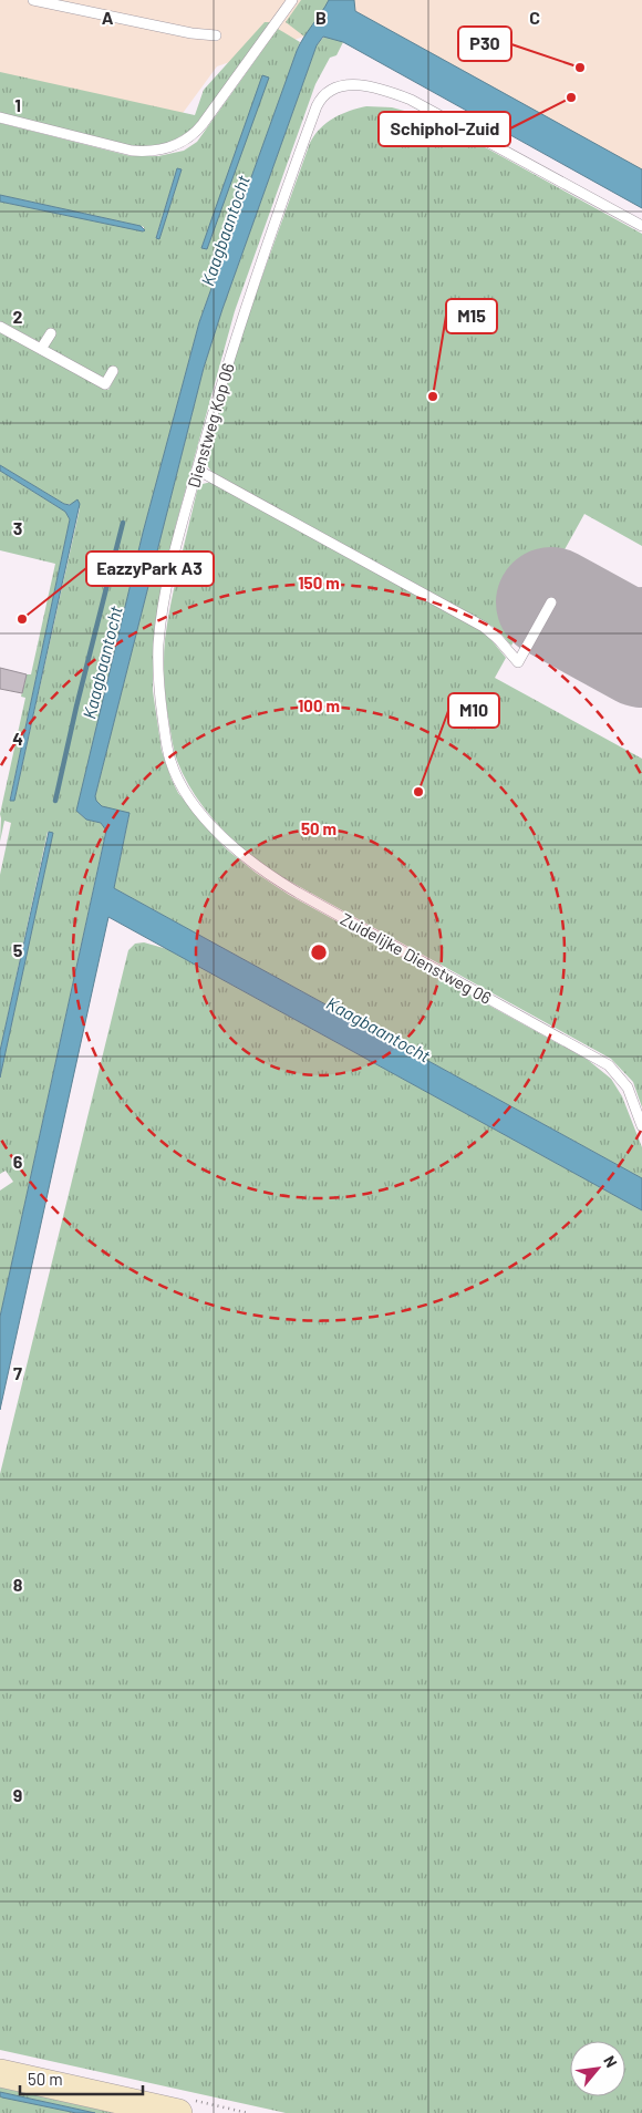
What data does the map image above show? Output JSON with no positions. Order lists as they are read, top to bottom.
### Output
{
  "streets": {
    "lane": ["Dienstweg Kop 06", "Zuidelijke Dienstweg 06"]
  },
  "crossings": [
    ["Dienstweg Kop 06", "Zuidelijke Dienstweg 06"]
  ],
  "water": ["Kaagbaantocht"],
  "places": [
    "P30",
    "Schiphol-Zuid",
    "M15",
    "EazzyPark A3",
    "M10"
  ],
  "scale_bar": "50 m",
  "north": "top right",
  "grid": {
    "columns": ["A", "B", "C"],
    "rows": [
      "1",
      "2",
      "3",
      "4",
      "5",
      "6",
      "7",
      "8",
      "9"
    ]
  },
  "rings": ["150 m", "100 m", "50 m"]
}
